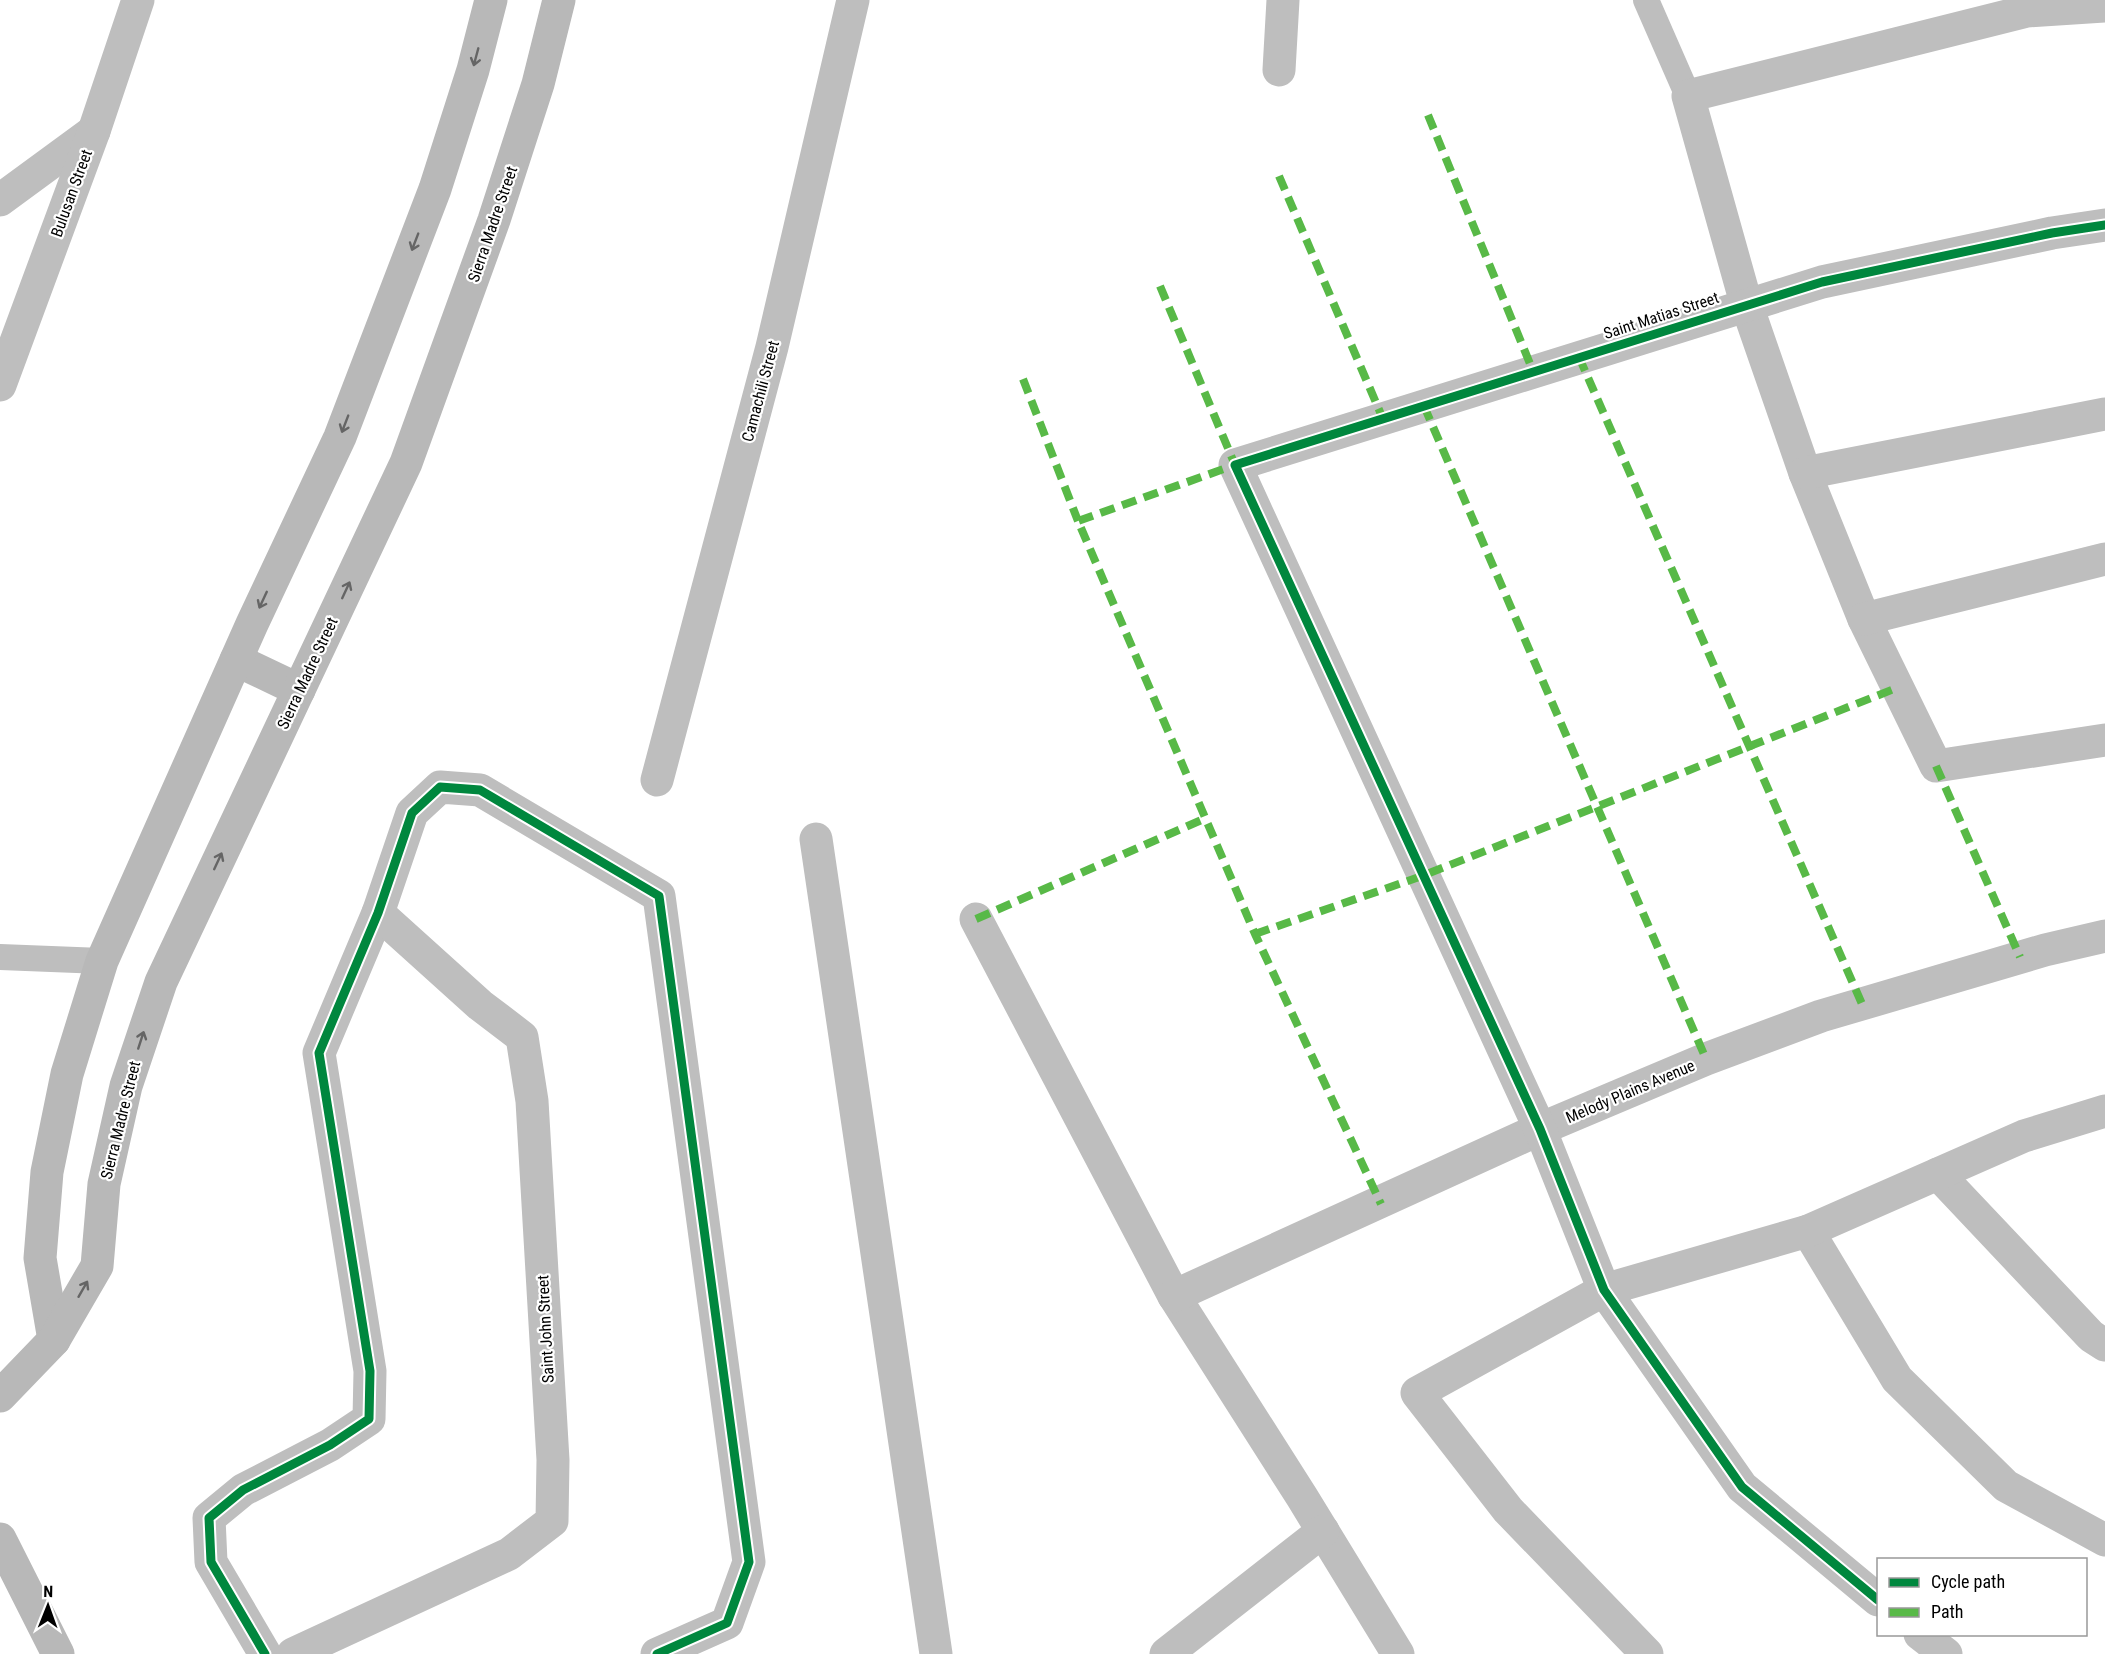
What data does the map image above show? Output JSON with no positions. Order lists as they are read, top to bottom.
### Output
{
  "streets": {
    "main road": ["Sierra Madre Street"],
    "street": [
      "Bulusan Street",
      "Saint Matias Street",
      "Camachili Street",
      "Melody Plains Avenue",
      "Saint John Street"
    ]
  },
  "crossings": [
    ["Saint Matias Street", "Melody Plains Avenue"]
  ],
  "legend": ["Cycle path", "Path"],
  "north": "top"
}
